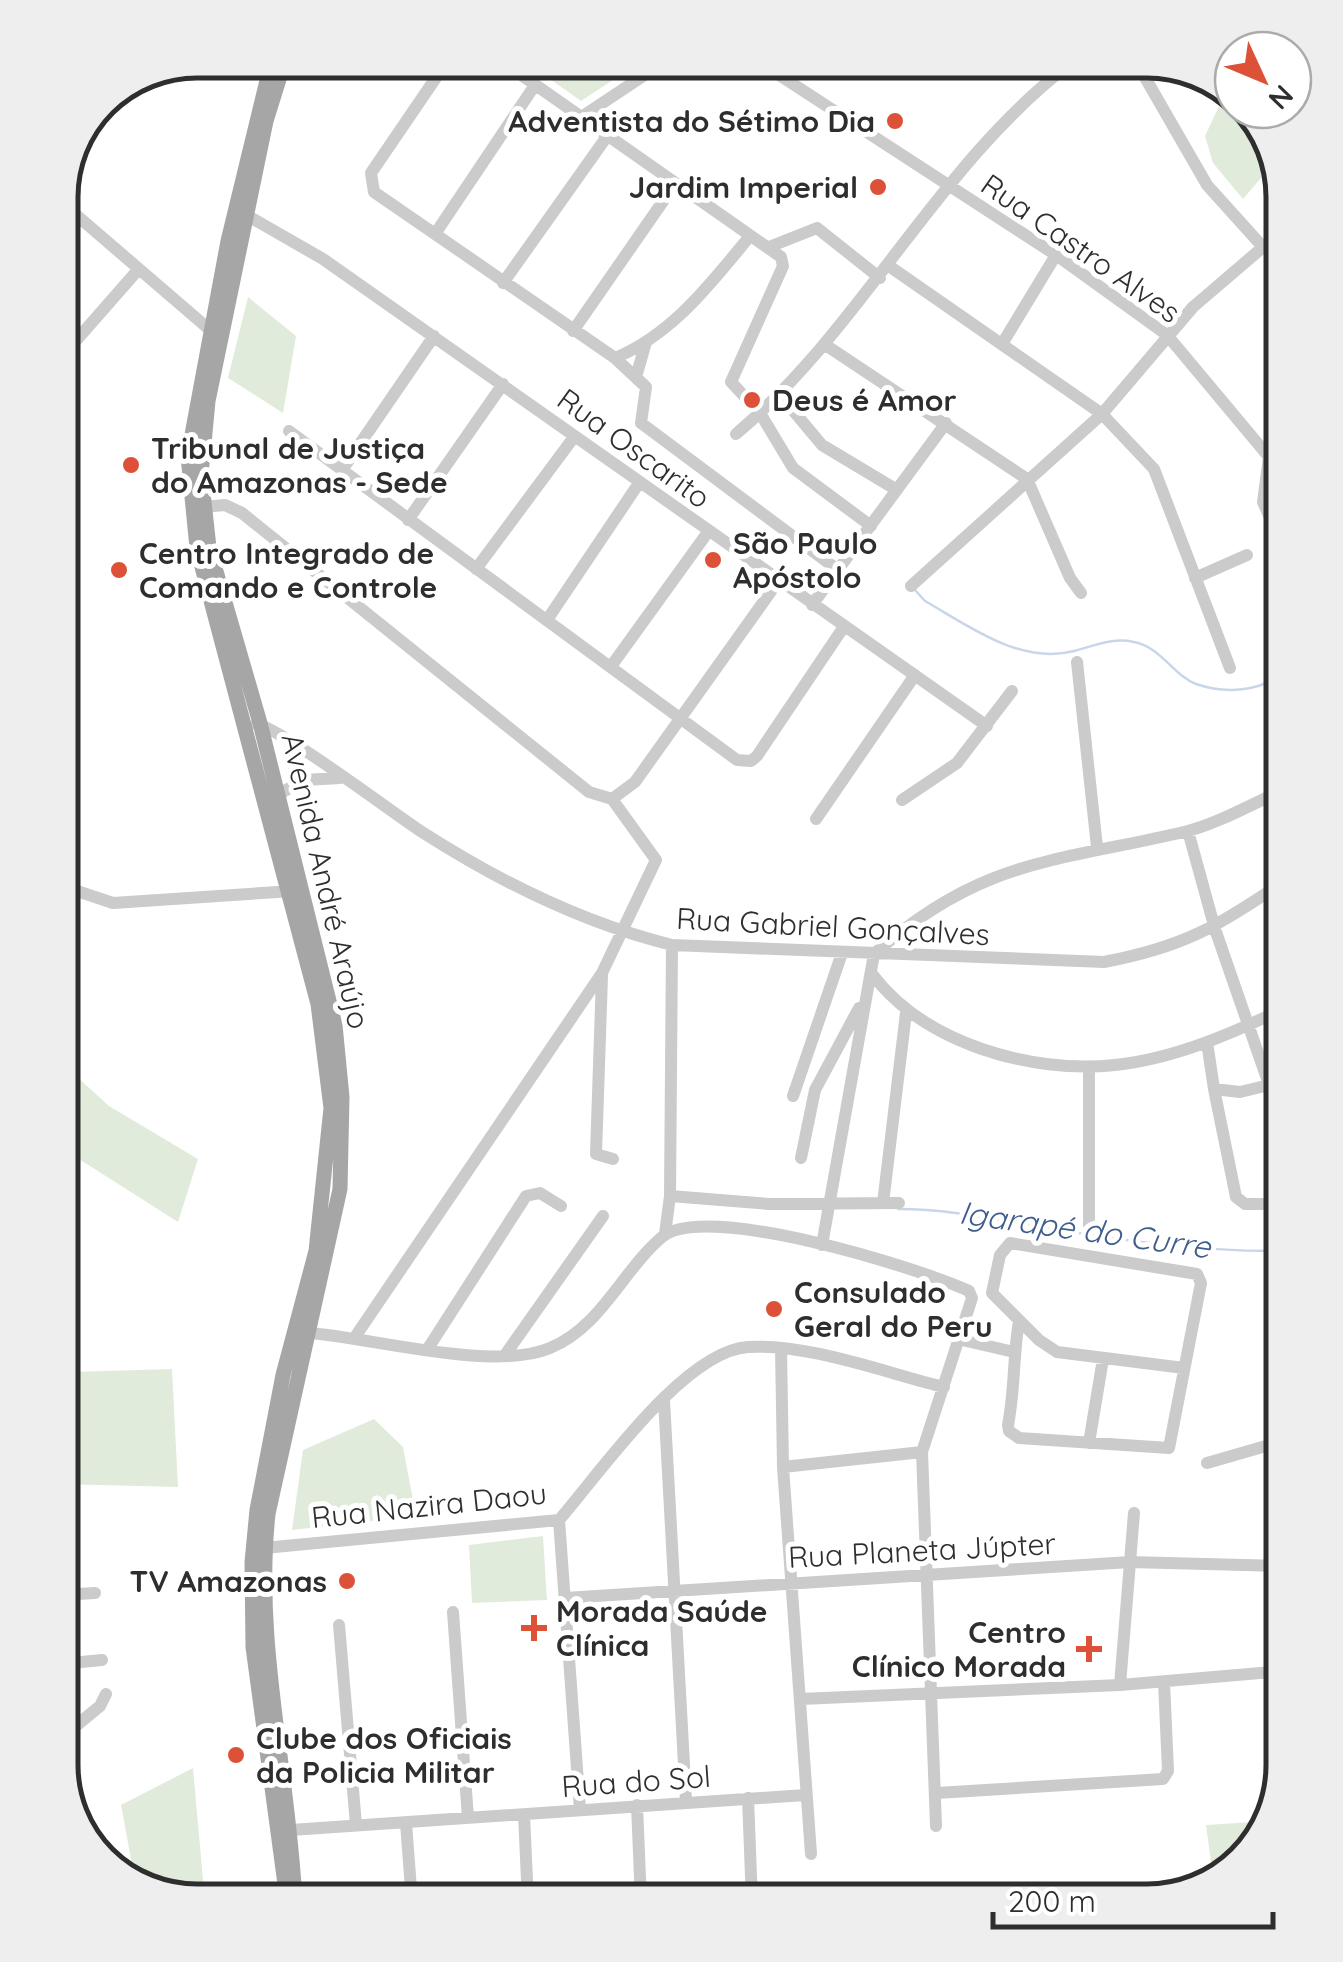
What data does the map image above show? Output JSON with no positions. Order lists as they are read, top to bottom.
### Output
{
  "streets": {
    "main road": ["Avenida André Araújo"],
    "street": [
      "Rua Castro Alves",
      "Rua Oscarito",
      "Rua Gabriel Gonçalves",
      "Rua Nazira Daou",
      "Rua Planeta Júpter",
      "Rua do Sol"
    ]
  },
  "crossings": [
    ["Rua Oscarito", "Avenida André Araújo"],
    ["Avenida André Araújo", "Rua Gabriel Gonçalves"],
    ["Avenida André Araújo", "Rua Nazira Daou"],
    ["Avenida André Araújo", "Rua do Sol"]
  ],
  "water": ["Igarapé do Curre"],
  "places": {
    "other": [
      "Adventista do Sétimo Dia",
      "Jardim Imperial",
      "Deus é Amor",
      "Tribunal de Justiça do Amazonas - Sede",
      "São Paulo Apóstolo",
      "Centro Integrado de Comando e Controle",
      "Consulado Geral do Peru",
      "TV Amazonas",
      "Clube dos Oficiais da Policia Militar"
    ],
    "health": ["Morada Saúde Clínica", "Centro Clínico Morada"]
  },
  "scale_bar": "200 m",
  "north": "bottom right"
}
